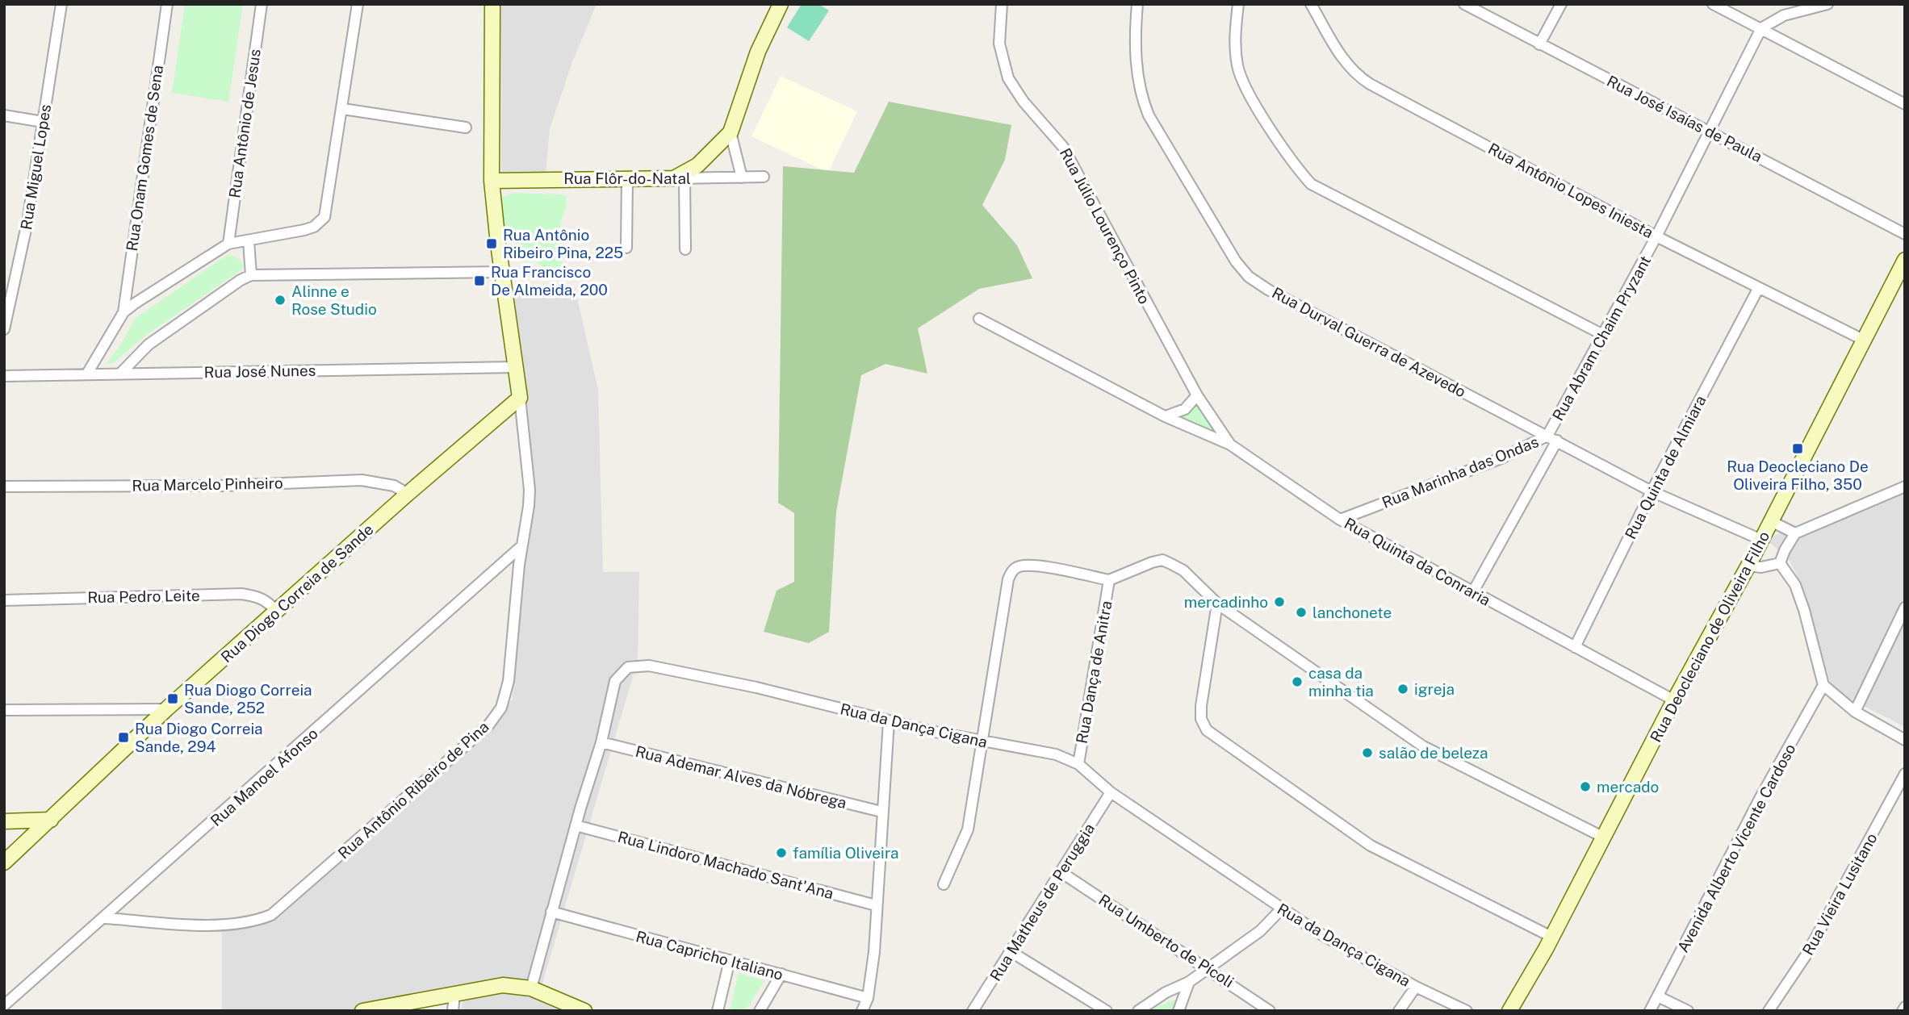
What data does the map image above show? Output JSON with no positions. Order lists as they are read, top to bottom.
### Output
{
  "streets": {
    "street": [
      "Rua José Isaías de Paula",
      "Rua Antônio de Jesus",
      "Rua Onam Gomes de Sena",
      "Rua Miguel Lopes",
      "Rua Flôr-do-Natal",
      "Rua Antônio Lopes Iniesta",
      "Rua Júlio Lourenço Pinto",
      "Rua Abram Chaim Pryzant",
      "Rua Durval Guerra de Azevedo",
      "Rua José Nunes",
      "Rua Quinta de Almiara",
      "Rua Marinha das Ondas",
      "Rua Marcelo Pinheiro",
      "Rua Quinta da Conraria",
      "Rua Diogo Correia de Sande",
      "Rua Pedro Leite",
      "Rua Deocleciano de Oliveira Filho",
      "Rua Dança de Anitra",
      "Rua da Dança Cigana",
      "Rua Manoel Afonso",
      "Rua Ademar Alves da Nóbrega",
      "Rua Antônio Ribeiro de Pina",
      "Avenida Alberto Vicente Cardoso",
      "Rua Lindoro Machado Sant'Ana",
      "Rua Vieira Lusitano",
      "Rua Matheus de Peruggia",
      "Rua Umberto de Pícoli",
      "Rua Capricho Italiano"
    ]
  },
  "crossings": [
    ["Rua José Isaías de Paula", "Rua Abram Chaim Pryzant"],
    ["Rua Flôr-do-Natal", "Rua Antônio Ribeiro de Pina"],
    ["Rua Antônio Lopes Iniesta", "Rua Abram Chaim Pryzant"],
    ["Rua Antônio Lopes Iniesta", "Rua Quinta de Almiara"],
    ["Rua Antônio Lopes Iniesta", "Rua Deocleciano de Oliveira Filho"],
    ["Rua Júlio Lourenço Pinto", "Rua Quinta da Conraria"],
    ["Rua Abram Chaim Pryzant", "Rua Durval Guerra de Azevedo"],
    ["Rua Abram Chaim Pryzant", "Rua Marinha das Ondas"],
    ["Rua Abram Chaim Pryzant", "Rua Quinta da Conraria"],
    ["Rua Durval Guerra de Azevedo", "Rua Quinta de Almiara"],
    ["Rua Durval Guerra de Azevedo", "Rua Marinha das Ondas"],
    ["Rua Durval Guerra de Azevedo", "Rua Deocleciano de Oliveira Filho"],
    ["Rua José Nunes", "Rua Antônio Ribeiro de Pina"],
    ["Rua Quinta de Almiara", "Rua Quinta da Conraria"],
    ["Rua Marinha das Ondas", "Rua Quinta da Conraria"],
    ["Rua Marcelo Pinheiro", "Rua Diogo Correia de Sande"],
    ["Rua Quinta da Conraria", "Rua Deocleciano de Oliveira Filho"],
    ["Rua Diogo Correia de Sande", "Rua Pedro Leite"],
    ["Rua Diogo Correia de Sande", "Rua Antônio Ribeiro de Pina"],
    ["Rua Dança de Anitra", "Rua da Dança Cigana"],
    ["Rua da Dança Cigana", "Rua Ademar Alves da Nóbrega"],
    ["Rua da Dança Cigana", "Rua Lindoro Machado Sant'Ana"],
    ["Rua da Dança Cigana", "Rua Matheus de Peruggia"],
    ["Rua da Dança Cigana", "Rua Capricho Italiano"],
    ["Rua Manoel Afonso", "Rua Antônio Ribeiro de Pina"],
    ["Rua Matheus de Peruggia", "Rua Umberto de Pícoli"]
  ],
  "places": {
    "transit": [
      "Rua Antônio Ribeiro Pina, 225",
      "Rua Francisco De Almeida, 200",
      "Rua Deocleciano De Oliveira Filho, 350",
      "Rua Diogo Correia Sande, 252",
      "Rua Diogo Correia Sande, 294"
    ],
    "other": [
      "Alinne e Rose Studio",
      "mercadinho",
      "lanchonete",
      "casa da minha tia",
      "igreja",
      "salão de beleza",
      "mercado",
      "família Oliveira"
    ]
  }
}
